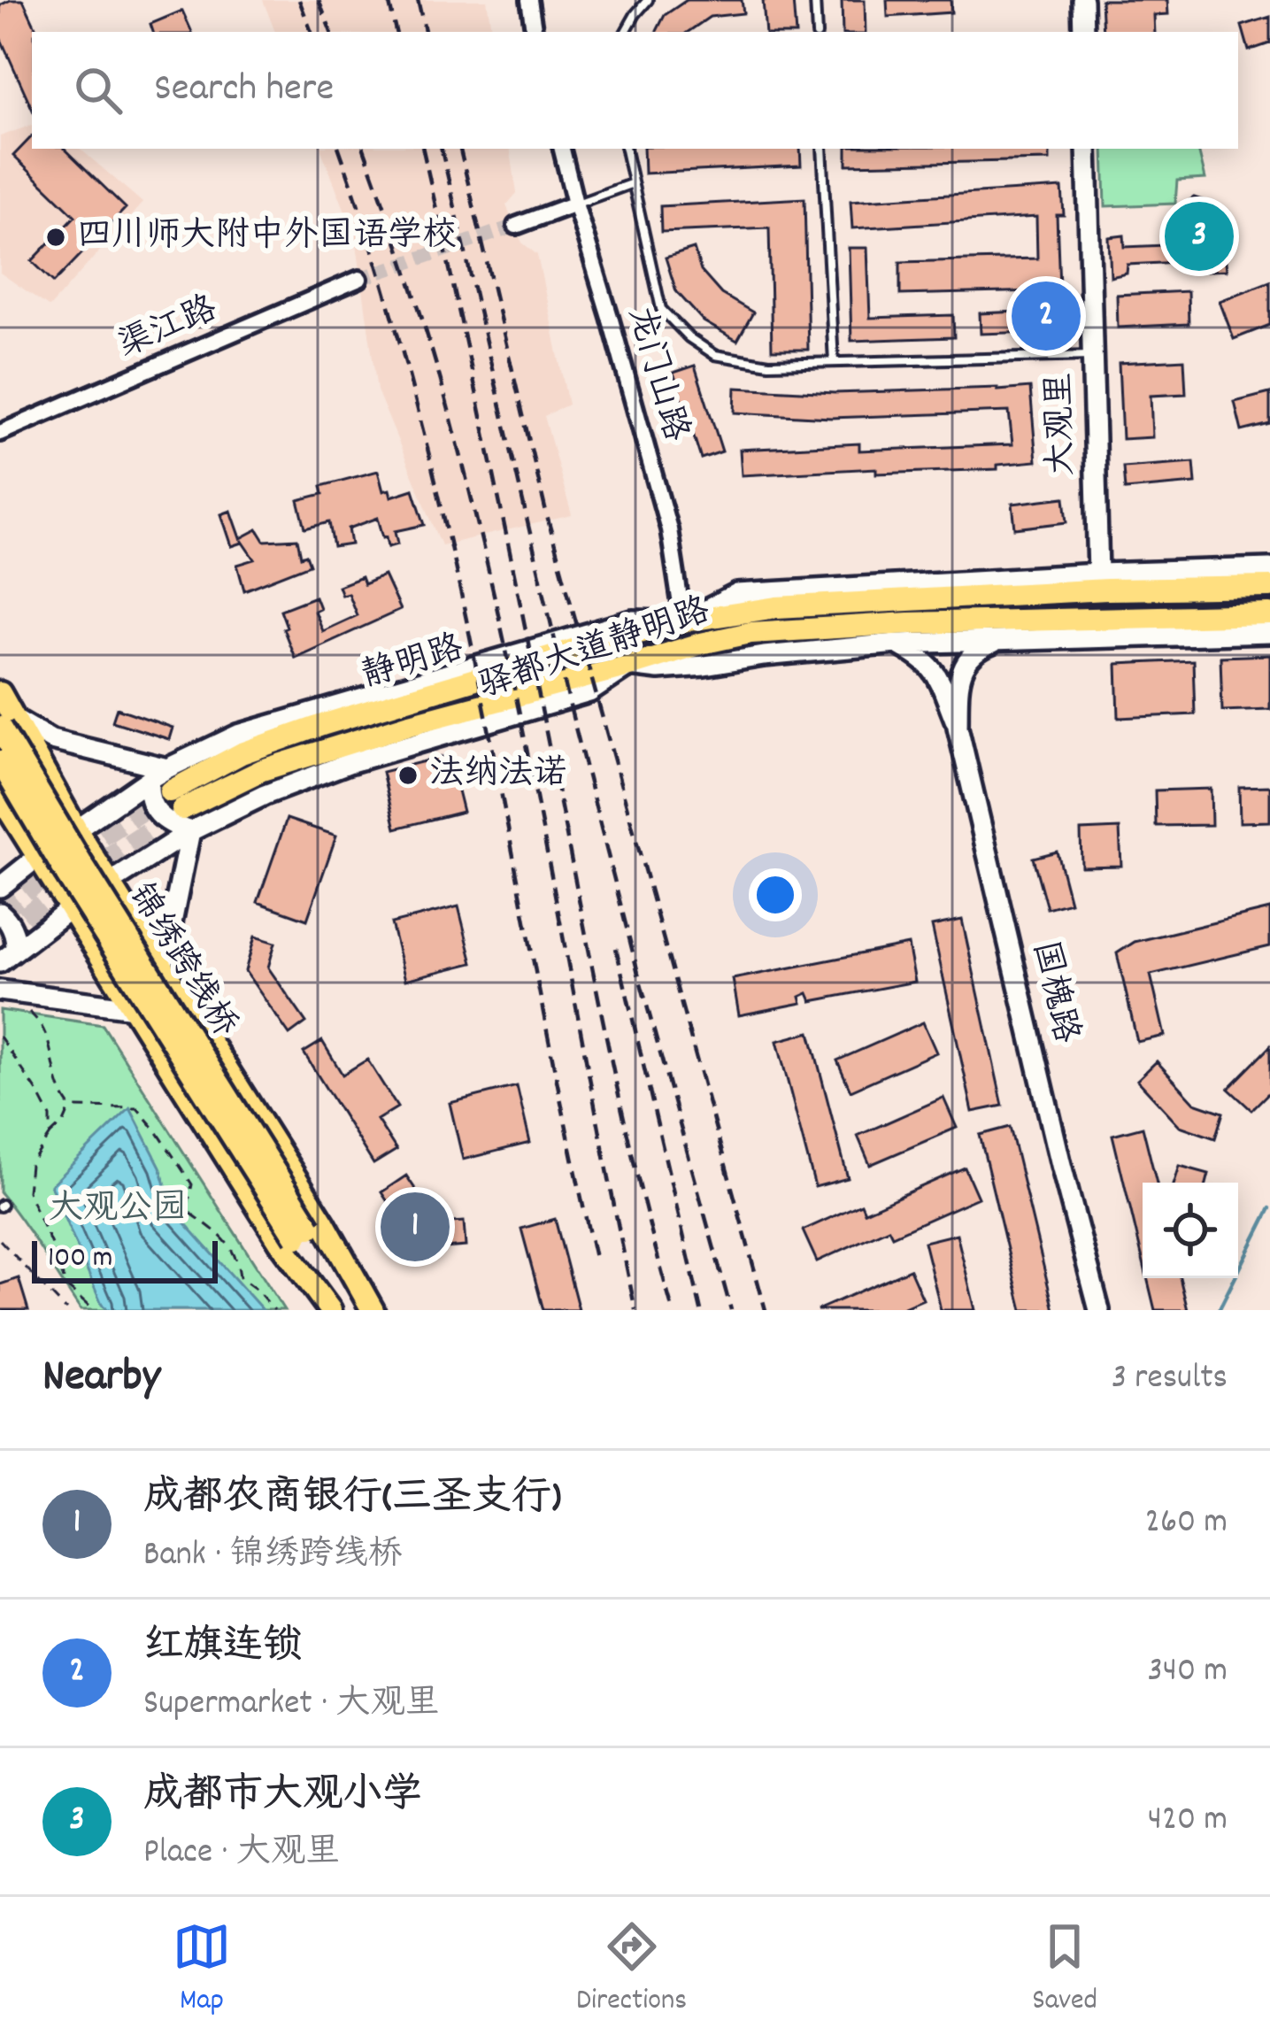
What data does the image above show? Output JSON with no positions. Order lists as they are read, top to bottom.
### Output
{
  "streets": {
    "main road": ["驿都大道静明路", "静明路", "锦绣跨线桥"],
    "street": [
      "渠江路",
      "龙门山路",
      "大观里",
      "国槐路"
    ]
  },
  "crossings": [
    ["龙门山路", "驿都大道静明路"],
    ["龙门山路", "静明路"],
    ["驿都大道静明路", "静明路"]
  ],
  "parks": ["大观公园"],
  "places": ["四川师大附中外国语学校", "法纳法诺"],
  "scale_bar": "100 m",
  "page": {
    "search": "Search here",
    "pins": ["3", "2", "1"],
    "scale": "100 m",
    "heading": ["Nearby", "3 results"],
    "list": [
      {
        "mark": "1",
        "name": "成都农商银行(三圣支行)",
        "note": "Bank · 锦绣跨线桥",
        "value": "260 m"
      },
      {
        "mark": "2",
        "name": "红旗连锁",
        "note": "Supermarket · 大观里",
        "value": "340 m"
      },
      {
        "mark": "3",
        "name": "成都市大观小学",
        "note": "Place · 大观里",
        "value": "420 m"
      }
    ],
    "nav": ["Map", "Directions", "Saved"]
  }
}
